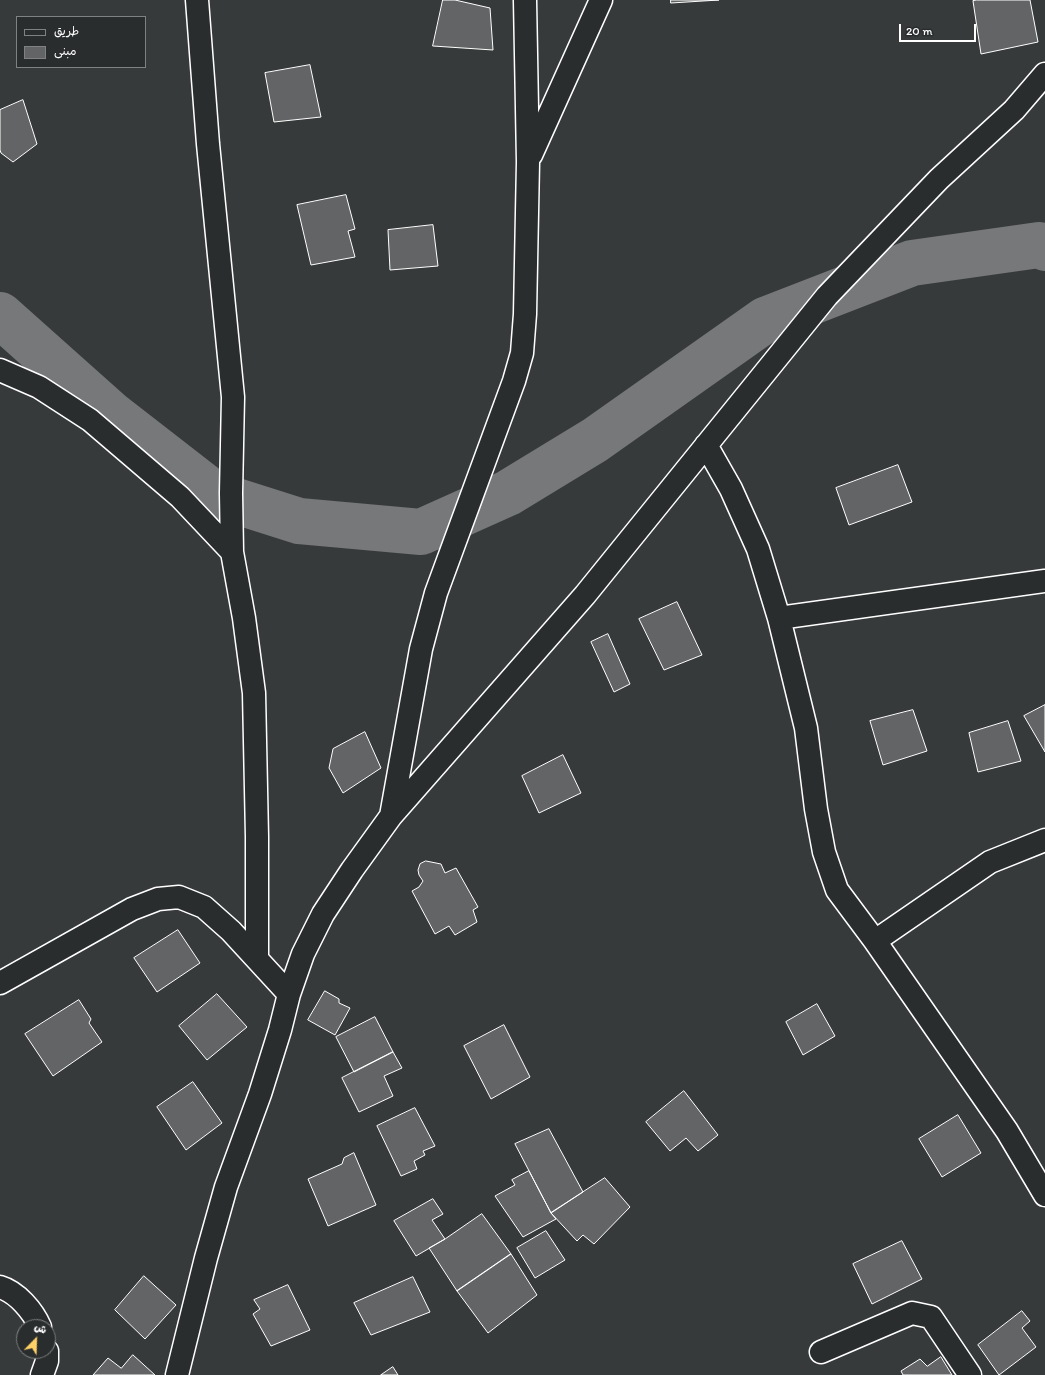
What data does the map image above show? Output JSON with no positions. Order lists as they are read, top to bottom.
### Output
{
  "legend": ["طريق", "مبنى"],
  "scale_bar": "20 m",
  "north": "top right"
}
